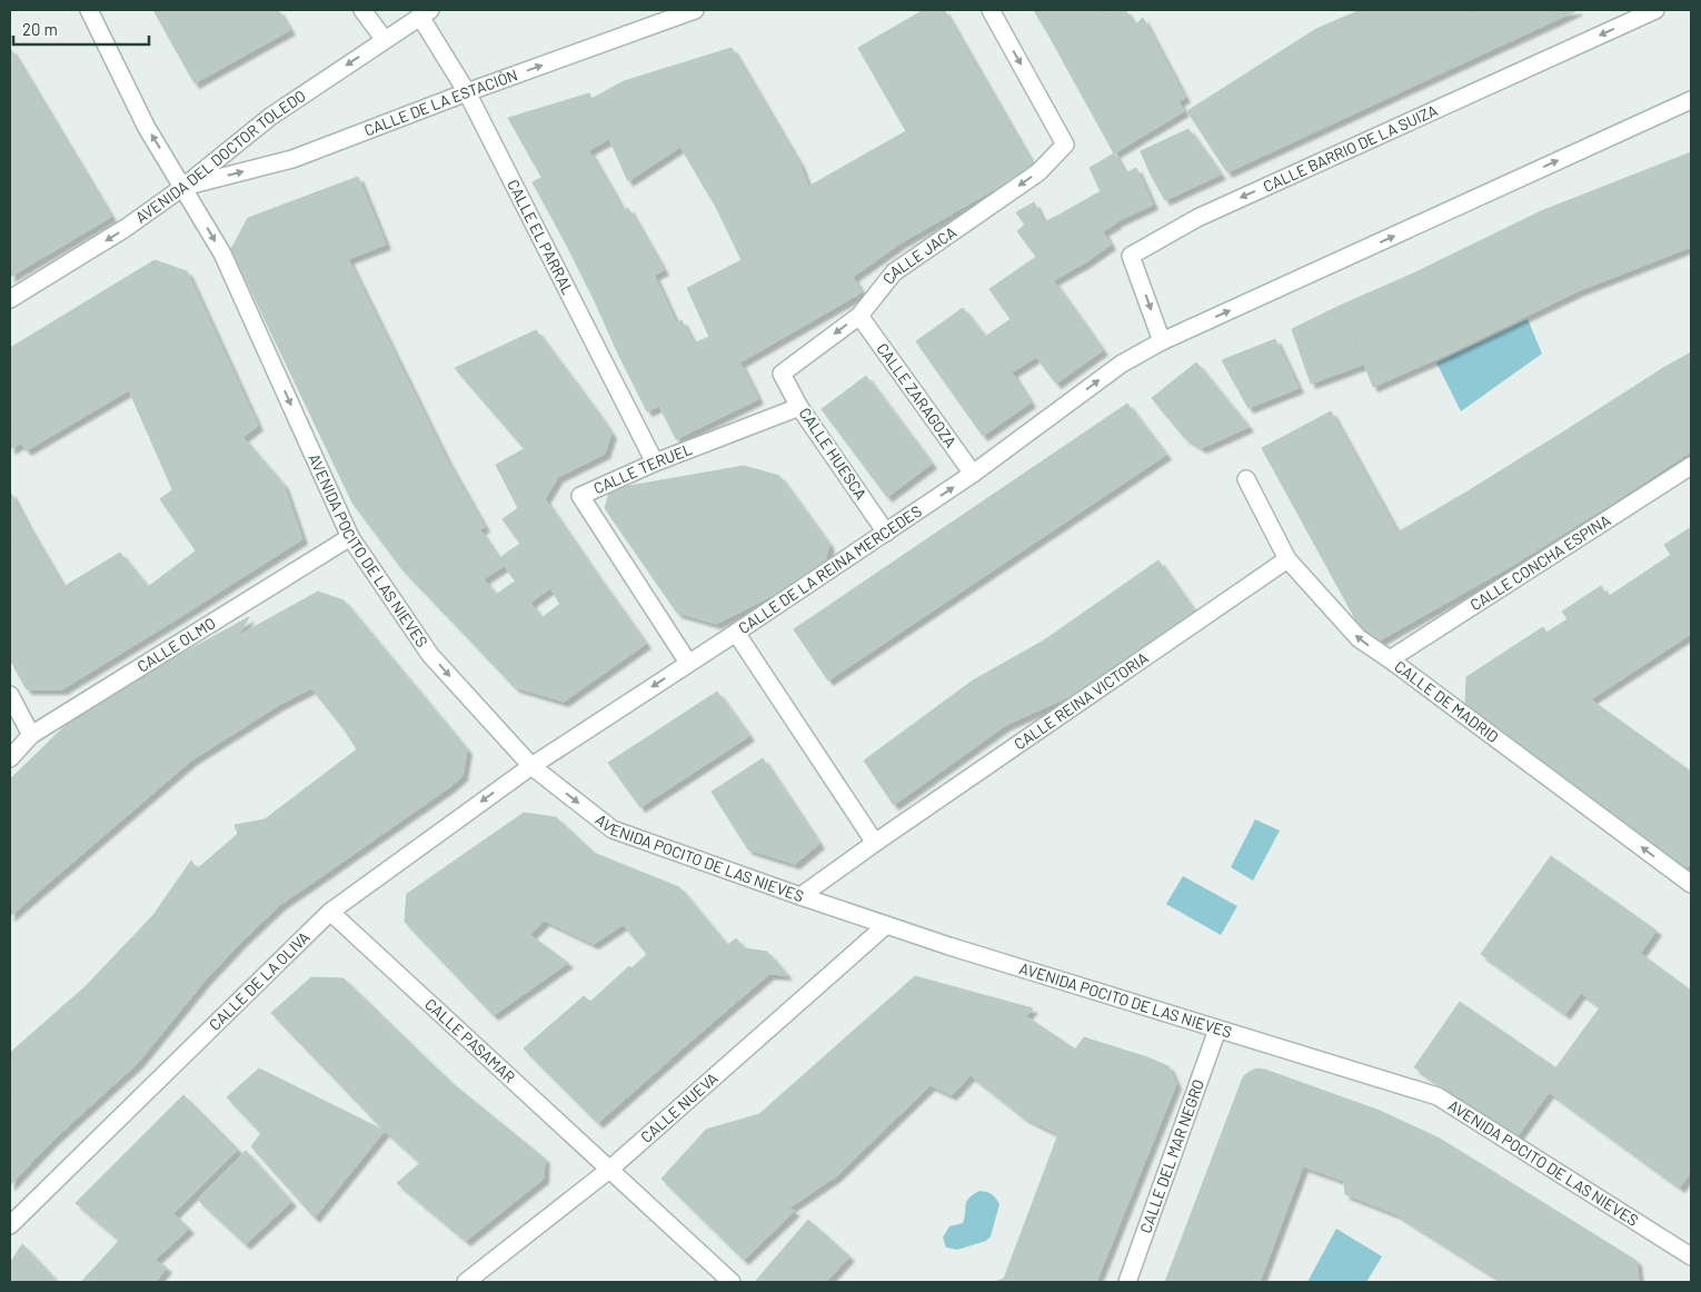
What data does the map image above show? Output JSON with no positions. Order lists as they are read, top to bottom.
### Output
{
  "streets": {
    "street": [
      "CALLE DE LA ESTACIÓN",
      "CALLE BARRIO DE LA SUIZA",
      "AVENIDA DEL DOCTOR TOLEDO",
      "CALLE EL PARRAL",
      "CALLE JACA",
      "CALLE ZARAGOZA",
      "CALLE HUESCA",
      "CALLE TERUEL",
      "AVENIDA POCITO DE LAS NIEVES",
      "CALLE CONCHA ESPINA",
      "CALLE DE LA REINA MERCEDES",
      "CALLE OLMO",
      "CALLE REINA VICTORIA",
      "CALLE DE MADRID",
      "CALLE DE LA OLIVA",
      "CALLE PASAMAR",
      "CALLE NUEVA",
      "CALLE DEL MAR NEGRO"
    ]
  },
  "crossings": [
    ["CALLE DE LA ESTACIÓN", "AVENIDA DEL DOCTOR TOLEDO"],
    ["CALLE DE LA ESTACIÓN", "CALLE EL PARRAL"],
    ["CALLE DE LA ESTACIÓN", "AVENIDA POCITO DE LAS NIEVES"],
    ["CALLE BARRIO DE LA SUIZA", "CALLE DE LA REINA MERCEDES"],
    ["AVENIDA DEL DOCTOR TOLEDO", "CALLE EL PARRAL"],
    ["AVENIDA DEL DOCTOR TOLEDO", "AVENIDA POCITO DE LAS NIEVES"],
    ["CALLE EL PARRAL", "CALLE TERUEL"],
    ["CALLE JACA", "CALLE ZARAGOZA"],
    ["CALLE JACA", "CALLE HUESCA"],
    ["CALLE ZARAGOZA", "CALLE DE LA REINA MERCEDES"],
    ["CALLE HUESCA", "CALLE TERUEL"],
    ["CALLE HUESCA", "CALLE DE LA REINA MERCEDES"],
    ["CALLE TERUEL", "CALLE DE LA REINA MERCEDES"],
    ["AVENIDA POCITO DE LAS NIEVES", "CALLE DE LA REINA MERCEDES"],
    ["AVENIDA POCITO DE LAS NIEVES", "CALLE OLMO"],
    ["AVENIDA POCITO DE LAS NIEVES", "CALLE DE LA OLIVA"],
    ["AVENIDA POCITO DE LAS NIEVES", "CALLE NUEVA"],
    ["AVENIDA POCITO DE LAS NIEVES", "CALLE DEL MAR NEGRO"],
    ["CALLE CONCHA ESPINA", "CALLE DE MADRID"],
    ["CALLE DE LA REINA MERCEDES", "CALLE DE LA OLIVA"],
    ["CALLE REINA VICTORIA", "CALLE DE MADRID"],
    ["CALLE DE LA OLIVA", "CALLE PASAMAR"],
    ["CALLE PASAMAR", "CALLE NUEVA"]
  ],
  "one_way": [
    "CALLE DE LA ESTACIÓN",
    "AVENIDA DEL DOCTOR TOLEDO",
    "CALLE JACA",
    "CALLE DE MADRID",
    "CALLE DE LA OLIVA"
  ],
  "scale_bar": "20 m"
}
